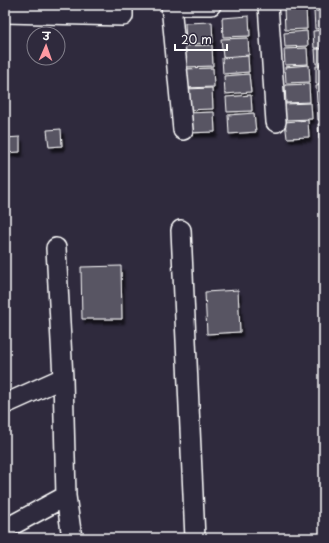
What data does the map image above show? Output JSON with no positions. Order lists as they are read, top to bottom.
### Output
{
  "scale_bar": "20 m",
  "north": "top"
}
